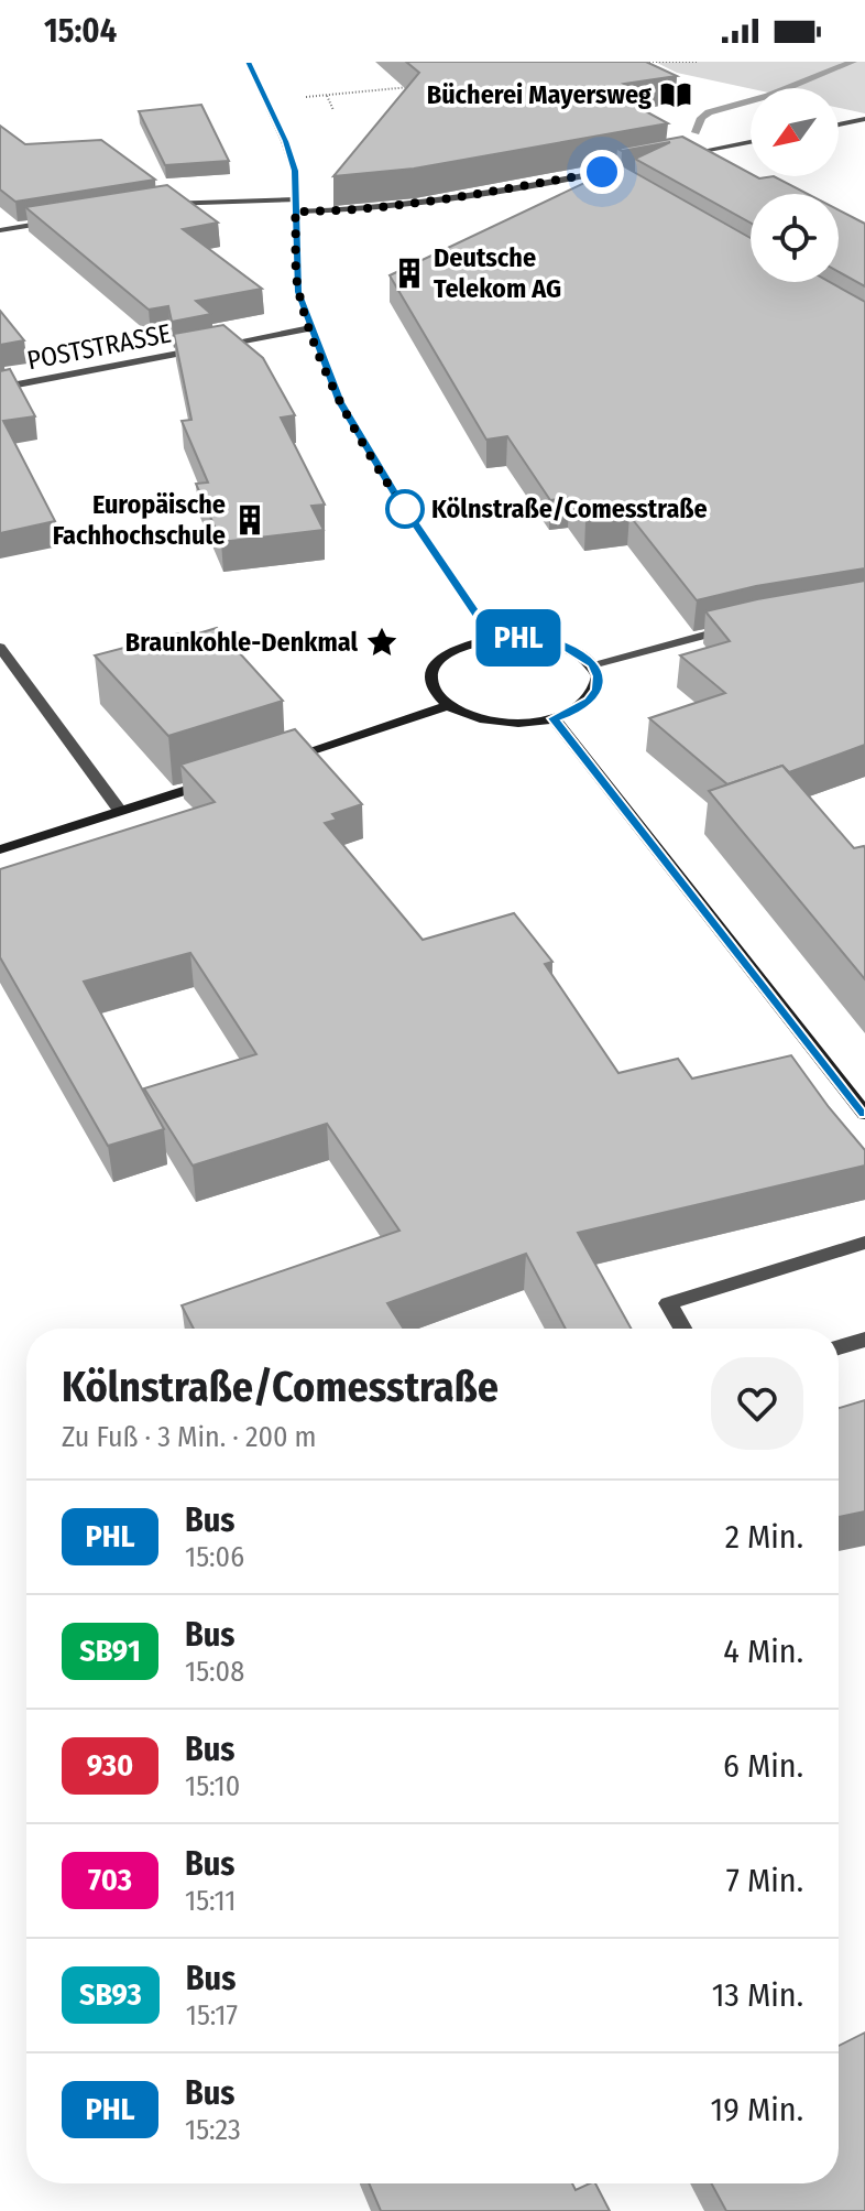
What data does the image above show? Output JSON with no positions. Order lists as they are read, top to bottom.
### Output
{
  "streets": {
    "street": ["POSTSTRASSE"]
  },
  "places": {
    "library": ["Bücherei Mayersweg"],
    "building": ["Deutsche Telekom AG", "Europäische Fachhochschule"],
    "other": ["Kölnstraße/Comesstraße"],
    "place": ["Braunkohle-Denkmal"]
  },
  "lines": ["bus line PHL"],
  "north": "bottom left",
  "page": {
    "status": "15:04",
    "on_map": "PHL",
    "heading": ["Kölnstraße/Comesstraße", "Zu Fuß · 3 Min. · 200 m"],
    "list": [
      {
        "mark": "PHL",
        "name": "Bus",
        "note": "15:06",
        "value": "2 Min."
      },
      {
        "mark": "SB91",
        "name": "Bus",
        "note": "15:08",
        "value": "4 Min."
      },
      {
        "mark": "930",
        "name": "Bus",
        "note": "15:10",
        "value": "6 Min."
      },
      {
        "mark": "703",
        "name": "Bus",
        "note": "15:11",
        "value": "7 Min."
      },
      {
        "mark": "SB93",
        "name": "Bus",
        "note": "15:17",
        "value": "13 Min."
      },
      {
        "mark": "PHL",
        "name": "Bus",
        "note": "15:23",
        "value": "19 Min."
      }
    ]
  }
}
